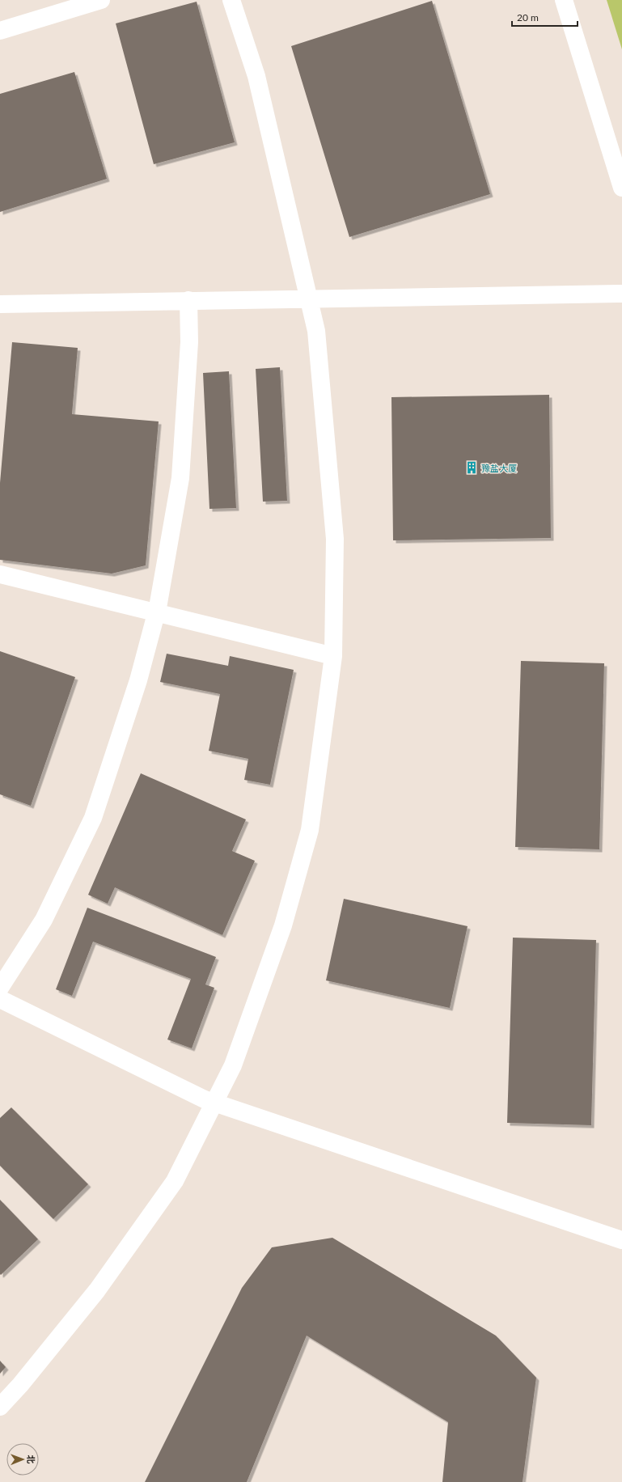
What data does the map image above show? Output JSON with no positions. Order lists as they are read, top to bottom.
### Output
{
  "places": {
    "building": ["豫盐大厦"]
  },
  "scale_bar": "20 m",
  "north": "right"
}
